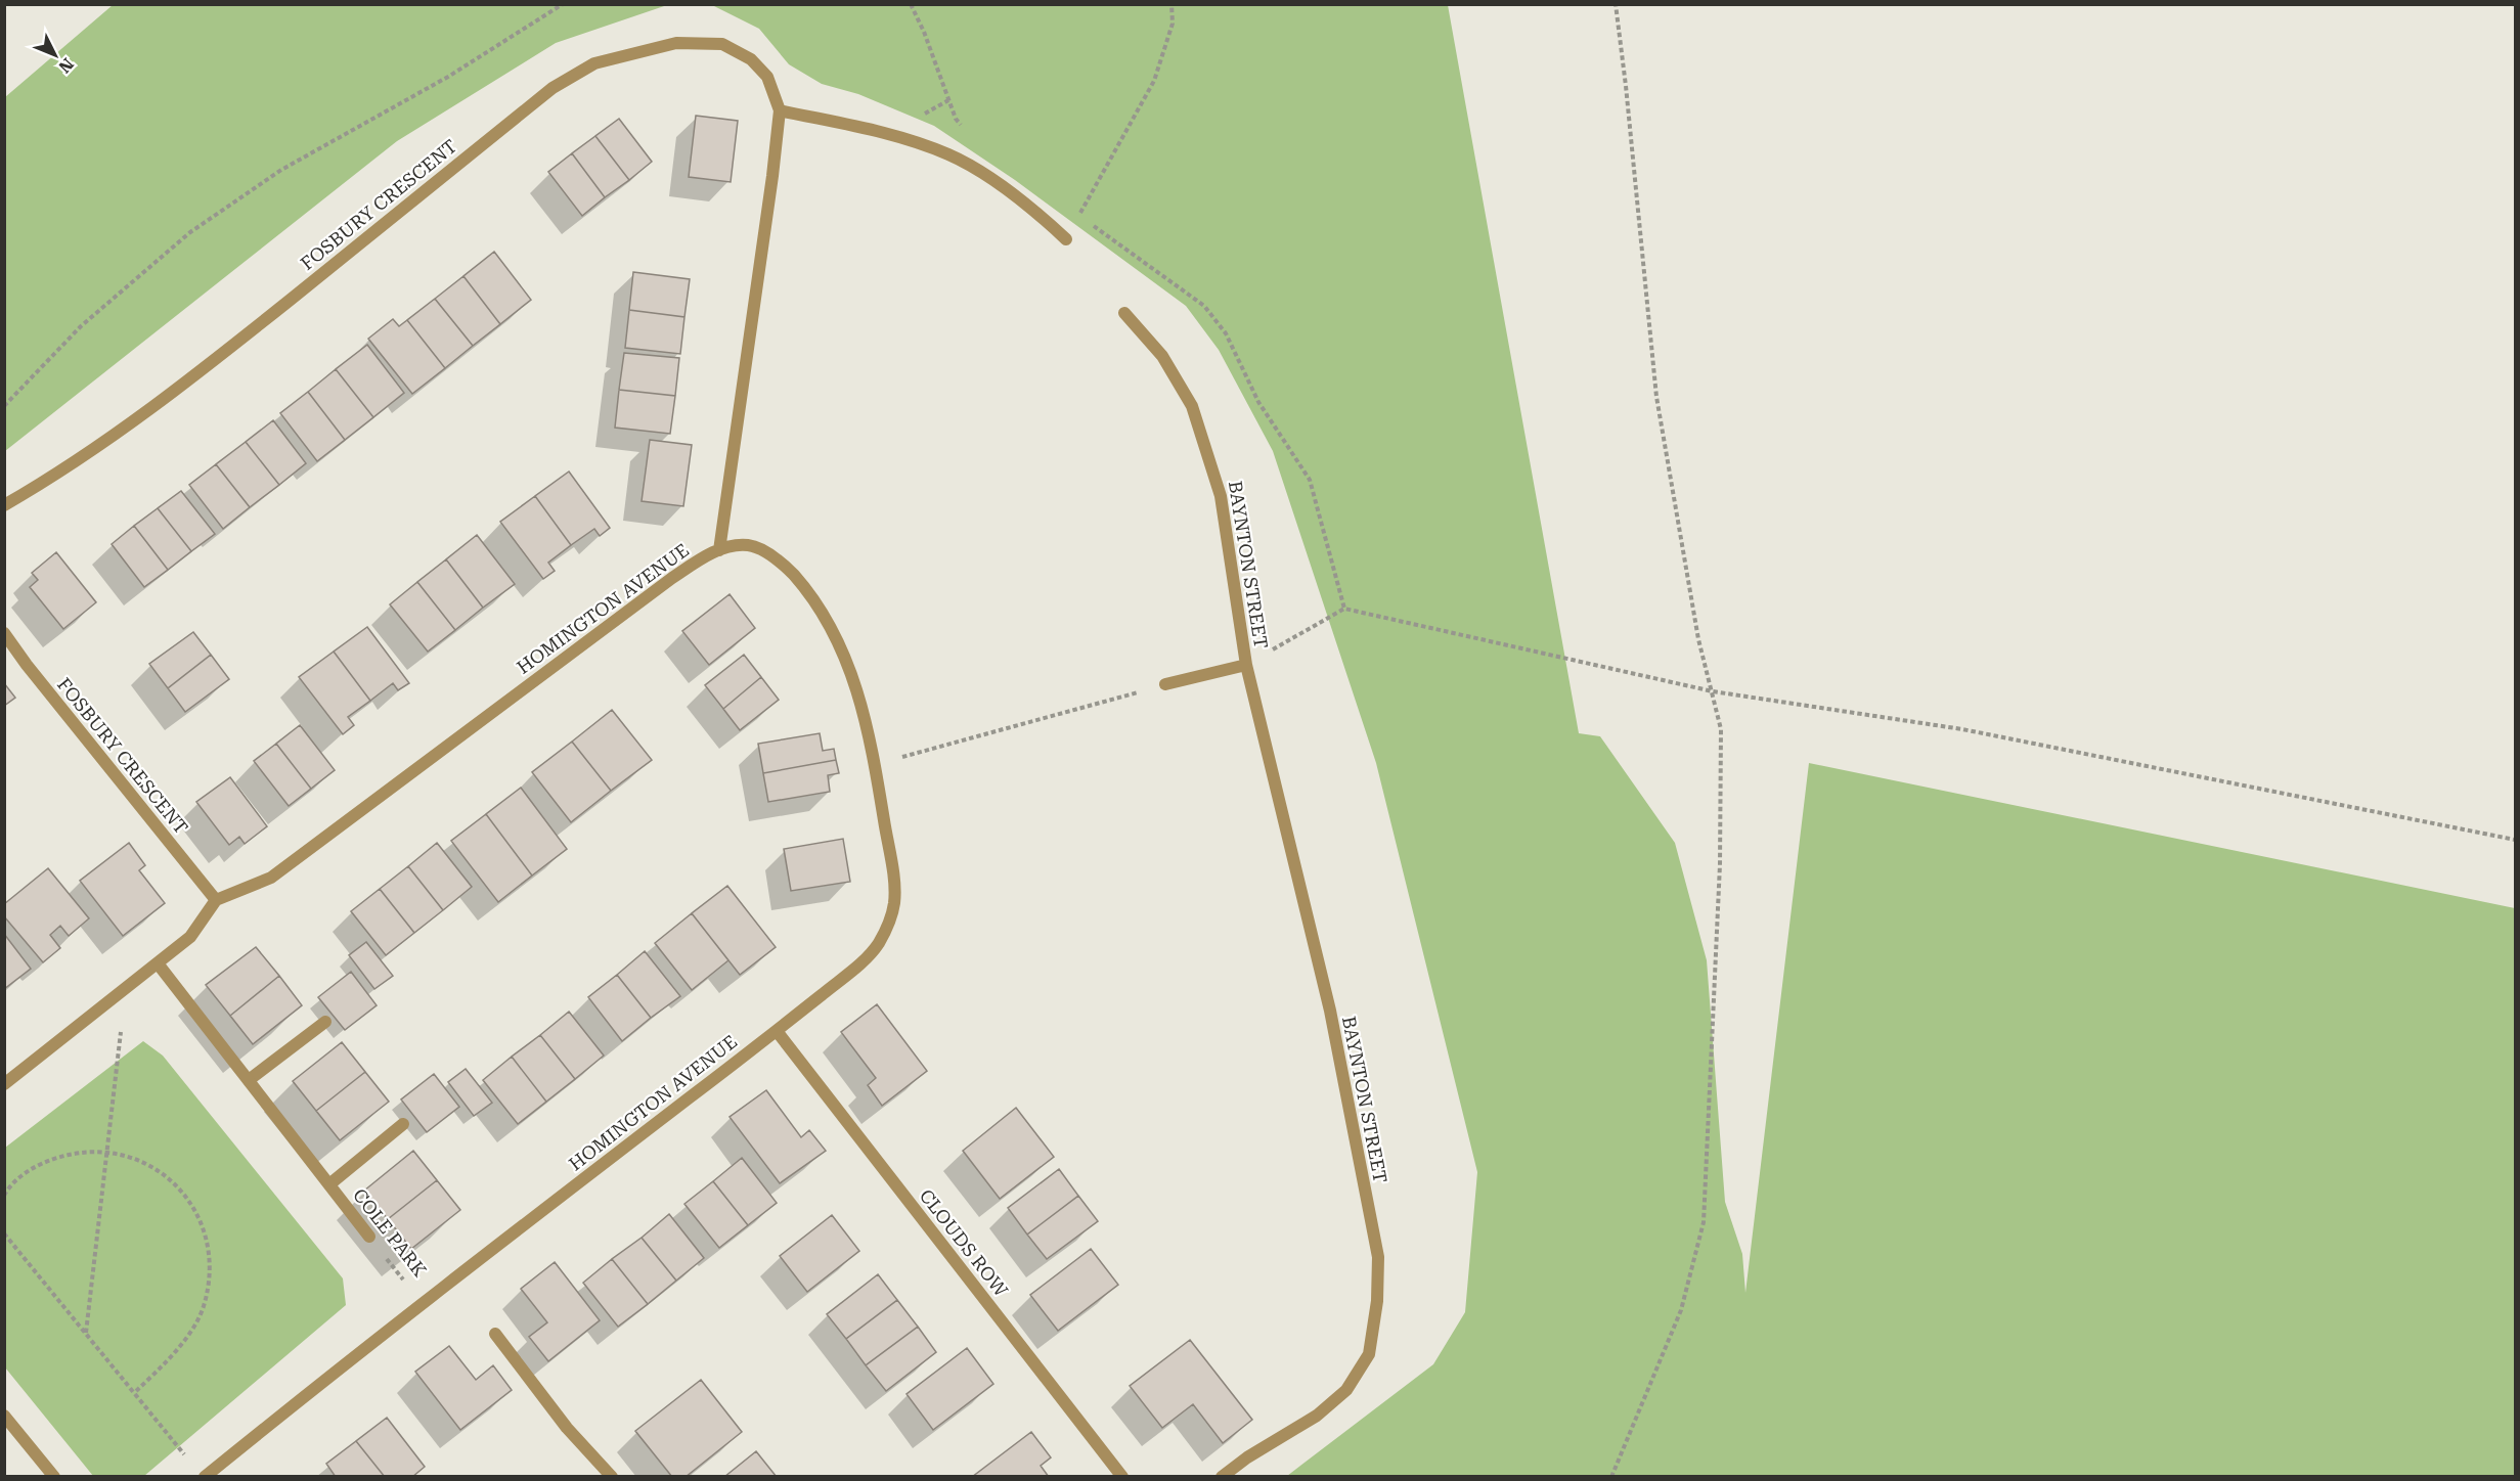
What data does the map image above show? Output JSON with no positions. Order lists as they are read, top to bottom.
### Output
{
  "streets": {
    "street": [
      "FOSBURY CRESCENT",
      "BAYNTON STREET",
      "HOMINGTON AVENUE",
      "COLE PARK",
      "CLOUDS ROW"
    ]
  },
  "crossings": [
    ["FOSBURY CRESCENT", "HOMINGTON AVENUE"],
    ["HOMINGTON AVENUE", "COLE PARK"],
    ["HOMINGTON AVENUE", "CLOUDS ROW"]
  ],
  "north": "bottom right"
}
